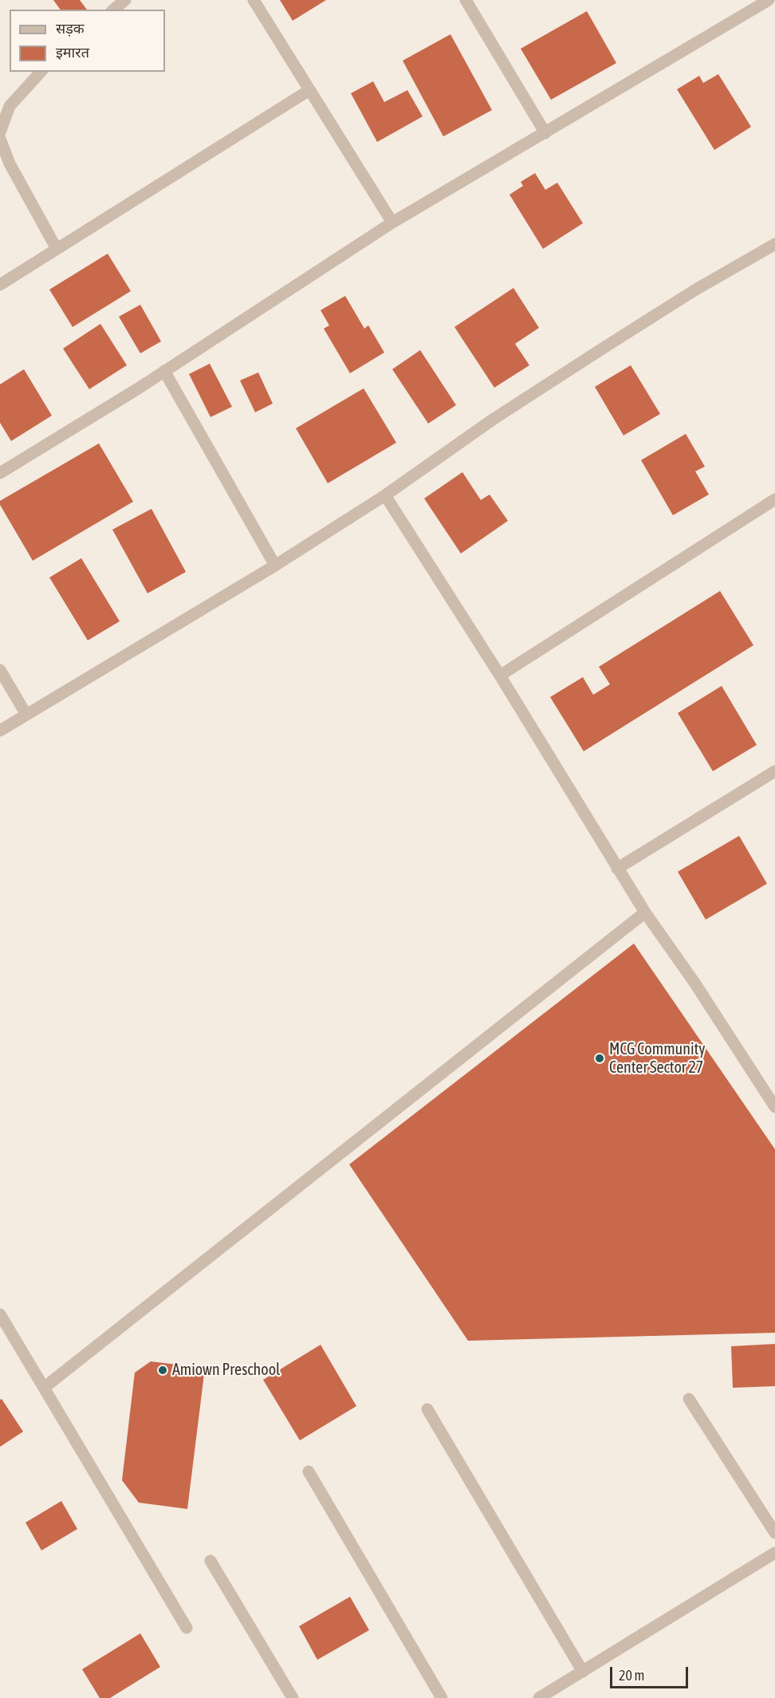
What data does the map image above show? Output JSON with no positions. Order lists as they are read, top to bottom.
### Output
{
  "places": ["MCG Community Center Sector 27", "Amiown Preschool"],
  "legend": ["सड़क", "इमारत"],
  "scale_bar": "20 m"
}
